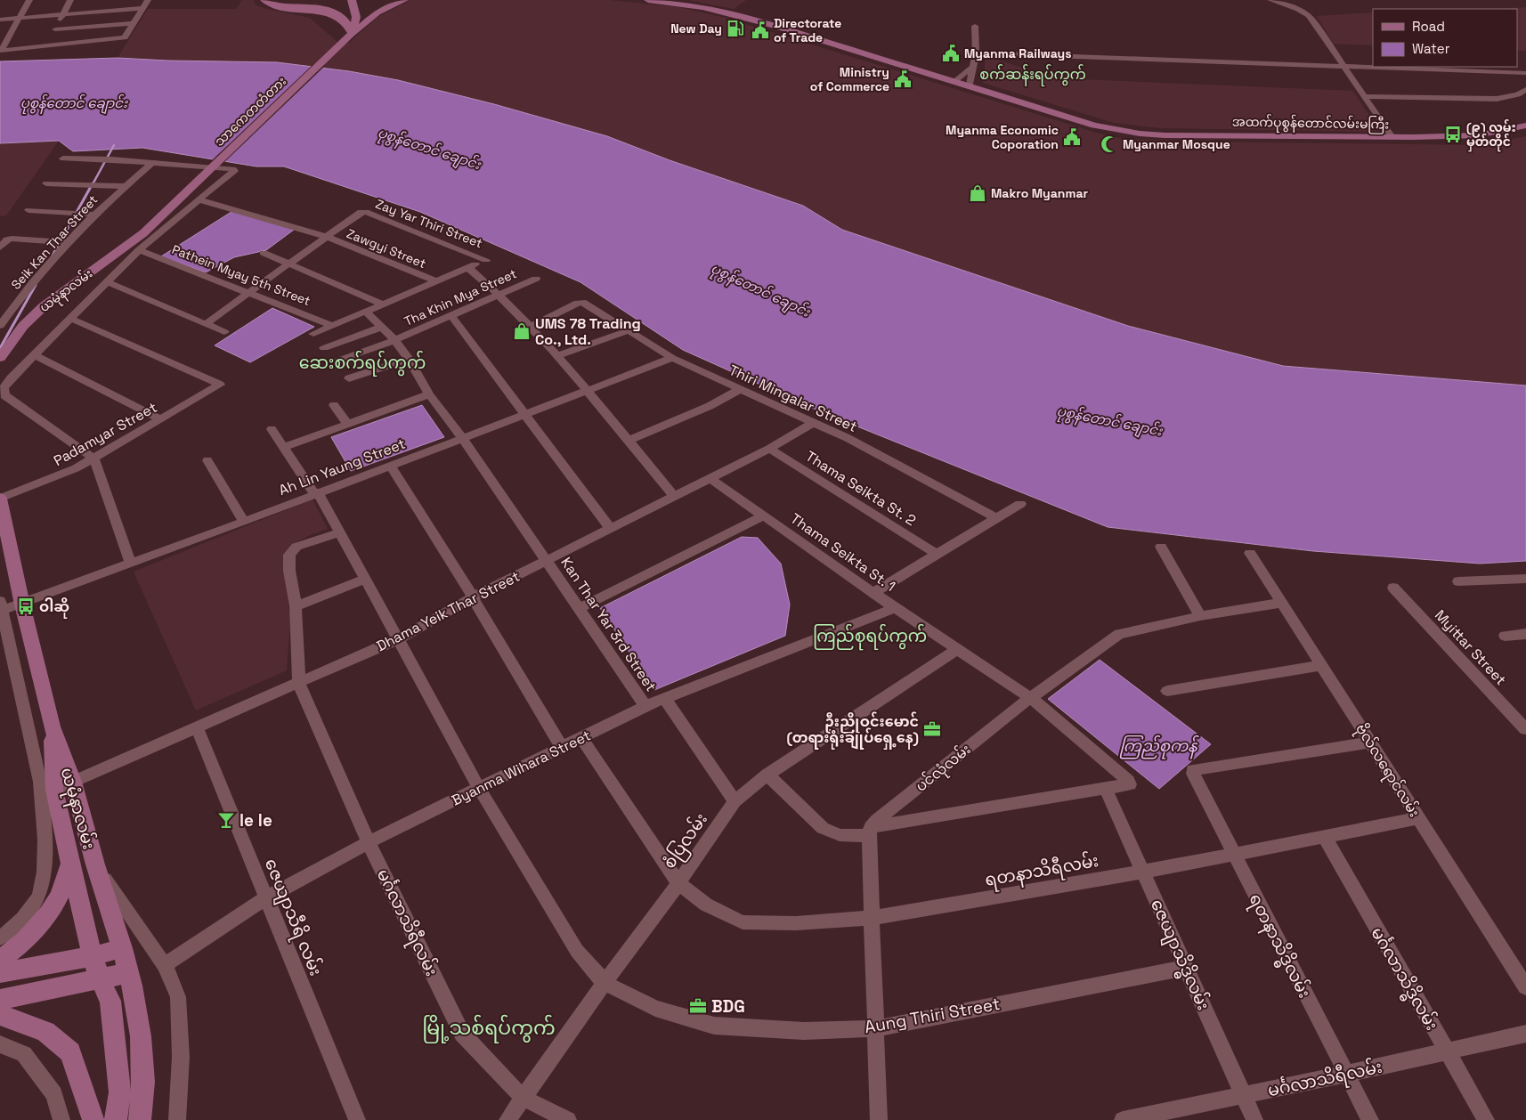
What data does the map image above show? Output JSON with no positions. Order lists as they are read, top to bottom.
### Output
{
  "streets": {
    "main road": ["သာကေတတံတား", "အထက်ပုစွန်တောင်လမ်းမကြီး", "ယမုံနာလမ်း"],
    "street": [
      "Zay Yar Thiri Street",
      "Seik Kan Thar Street",
      "Zawgyi Street",
      "Pathein Myay 5th Street",
      "Tha Khin Mya Street",
      "Thiri Mingalar Street",
      "Padamyar Street",
      "Ah Lin Yaung Street",
      "Thama Seikta St. 2",
      "Thama Seikta St. 1",
      "Dhama Yeik Thar Street",
      "Kan Thar Yar 3rd Street",
      "Myittar Street",
      "Byanma Wihara Street",
      "ပင်လုံလမ်း",
      "ဗိုလ်လရောင်လမ်း",
      "စံပြလမ်း",
      "ရတနာသိရီလမ်း",
      "ဇေယျာသီရိ လမ်း",
      "မင်္ဂလာသိရီလမ်း",
      "ရတနာသိဒ္ဓိလမ်း",
      "ဇေယျာသိဒ္ဓိလမ်း",
      "မင်္ဂလာသိဒ္ဓိလမ်း",
      "Aung Thiri Street"
    ]
  },
  "crossings": [
    ["သာကေတတံတား", "ယမုံနာလမ်း"],
    ["Zay Yar Thiri Street", "Zawgyi Street"],
    ["ယမုံနာလမ်း", "Padamyar Street"],
    ["ယမုံနာလမ်း", "Ah Lin Yaung Street"],
    ["ယမုံနာလမ်း", "Dhama Yeik Thar Street"],
    ["Tha Khin Mya Street", "Ah Lin Yaung Street"],
    ["Tha Khin Mya Street", "Kan Thar Yar 3rd Street"],
    ["Thiri Mingalar Street", "Ah Lin Yaung Street"],
    ["Thiri Mingalar Street", "Dhama Yeik Thar Street"],
    ["Ah Lin Yaung Street", "Kan Thar Yar 3rd Street"],
    ["Thama Seikta St. 2", "Dhama Yeik Thar Street"],
    ["Thama Seikta St. 1", "Dhama Yeik Thar Street"],
    ["Thama Seikta St. 1", "Byanma Wihara Street"],
    ["Thama Seikta St. 1", "ပင်လုံလမ်း"],
    ["Thama Seikta St. 1", "စံပြလမ်း"],
    ["Thama Seikta St. 1", "ဇေယျာသိဒ္ဓိလမ်း"],
    ["Dhama Yeik Thar Street", "Kan Thar Yar 3rd Street"],
    ["Dhama Yeik Thar Street", "ဇေယျာသီရိ လမ်း"],
    ["Dhama Yeik Thar Street", "မင်္ဂလာသိရီလမ်း"],
    ["Kan Thar Yar 3rd Street", "Byanma Wihara Street"],
    ["Byanma Wihara Street", "ရတနာသိရီလမ်း"],
    ["Byanma Wihara Street", "ဇေယျာသီရိ လမ်း"],
    ["Byanma Wihara Street", "မင်္ဂလာသိရီလမ်း"],
    ["ပင်လုံလမ်း", "ဗိုလ်လရောင်လမ်း"],
    ["ဗိုလ်လရောင်လမ်း", "ရတနာသိရီလမ်း"],
    ["ဗိုလ်လရောင်လမ်း", "ရတနာသိဒ္ဓိလမ်း"],
    ["စံပြလမ်း", "ရတနာသိရီလမ်း"],
    ["စံပြလမ်း", "မင်္ဂလာသိရီလမ်း"],
    ["စံပြလမ်း", "Aung Thiri Street"],
    ["ရတနာသိရီလမ်း", "ရတနာသိဒ္ဓိလမ်း"],
    ["ရတနာသိရီလမ်း", "ဇေယျာသိဒ္ဓိလမ်း"],
    ["ရတနာသိရီလမ်း", "မင်္ဂလာသိဒ္ဓိလမ်း"],
    ["မင်္ဂလာသိရီလမ်း", "ရတနာသိဒ္ဓိလမ်း"],
    ["မင်္ဂလာသိရီလမ်း", "ဇေယျာသိဒ္ဓိလမ်း"],
    ["မင်္ဂလာသိရီလမ်း", "မင်္ဂလာသိဒ္ဓိလမ်း"],
    ["ဇေယျာသိဒ္ဓိလမ်း", "Aung Thiri Street"]
  ],
  "districts": [
    "စက်ဆန်းရပ်ကွက်",
    "ဆေးစက်ရပ်ကွက်",
    "ကြည်စုရပ်ကွက်",
    "မြို့သစ်ရပ်ကွက်"
  ],
  "water": ["ပုစွန်တောင် ချောင်း", "ကြည်စုကန်"],
  "places": {
    "fuel station": ["New Day"],
    "public building": [
      "Directorate of Trade",
      "Myanma Railways",
      "Ministry of Commerce",
      "Myanma Economic Coporation"
    ],
    "bus stop": ["(၉) လမ်း မှတ်တိုင်", "ဝါဆို"],
    "mosque": ["Myanmar Mosque"],
    "shop": ["Makro Myanmar", "UMS 78 Trading Co., Ltd."],
    "office": ["ဦးညိုဝင်းမောင် (တရားရုံးချုပ်ရှေ့နေ)", "BDG"],
    "bar": ["le le"]
  },
  "legend": ["Road", "Water"]
}
